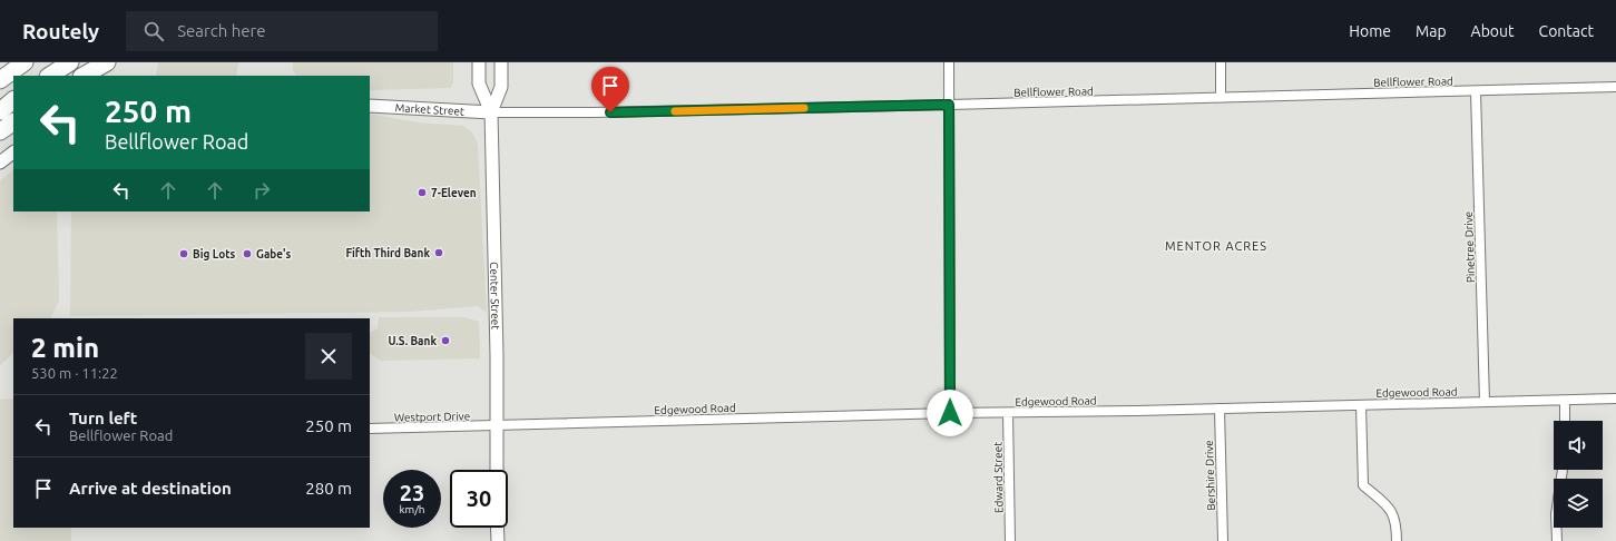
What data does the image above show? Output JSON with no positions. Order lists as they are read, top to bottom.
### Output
{
  "streets": {
    "main road": ["Market Street", "Center Street"],
    "street": [
      "Bellflower Road",
      "Pinetree Drive",
      "Edgewood Road",
      "Westport Drive",
      "Bershire Drive",
      "Edward Street"
    ]
  },
  "crossings": [
    ["Bellflower Road", "Market Street"],
    ["Bellflower Road", "Pinetree Drive"],
    ["Bellflower Road", "Center Street"],
    ["Market Street", "Center Street"],
    ["Pinetree Drive", "Edgewood Road"],
    ["Center Street", "Edgewood Road"],
    ["Center Street", "Westport Drive"],
    ["Edgewood Road", "Westport Drive"],
    ["Edgewood Road", "Bershire Drive"],
    ["Edgewood Road", "Edward Street"]
  ],
  "districts": ["MENTOR ACRES"],
  "places": [
    "7-Eleven",
    "Fifth Third Bank",
    "Big Lots",
    "Gabe's",
    "U.S. Bank"
  ],
  "page": {
    "header": "Routely",
    "search": "Search here",
    "nav": [
      "Home",
      "Map",
      "About",
      "Contact"
    ],
    "turn": ["250 m", "Bellflower Road"],
    "heading": ["2 min", "530 m · 11:22"],
    "list": [
      {
        "name": "Turn left",
        "note": "Bellflower Road",
        "value": "250 m"
      },
      {
        "name": "Arrive at destination",
        "value": "280 m"
      }
    ],
    "speed": "23 km/h",
    "limit": "30"
  }
}
